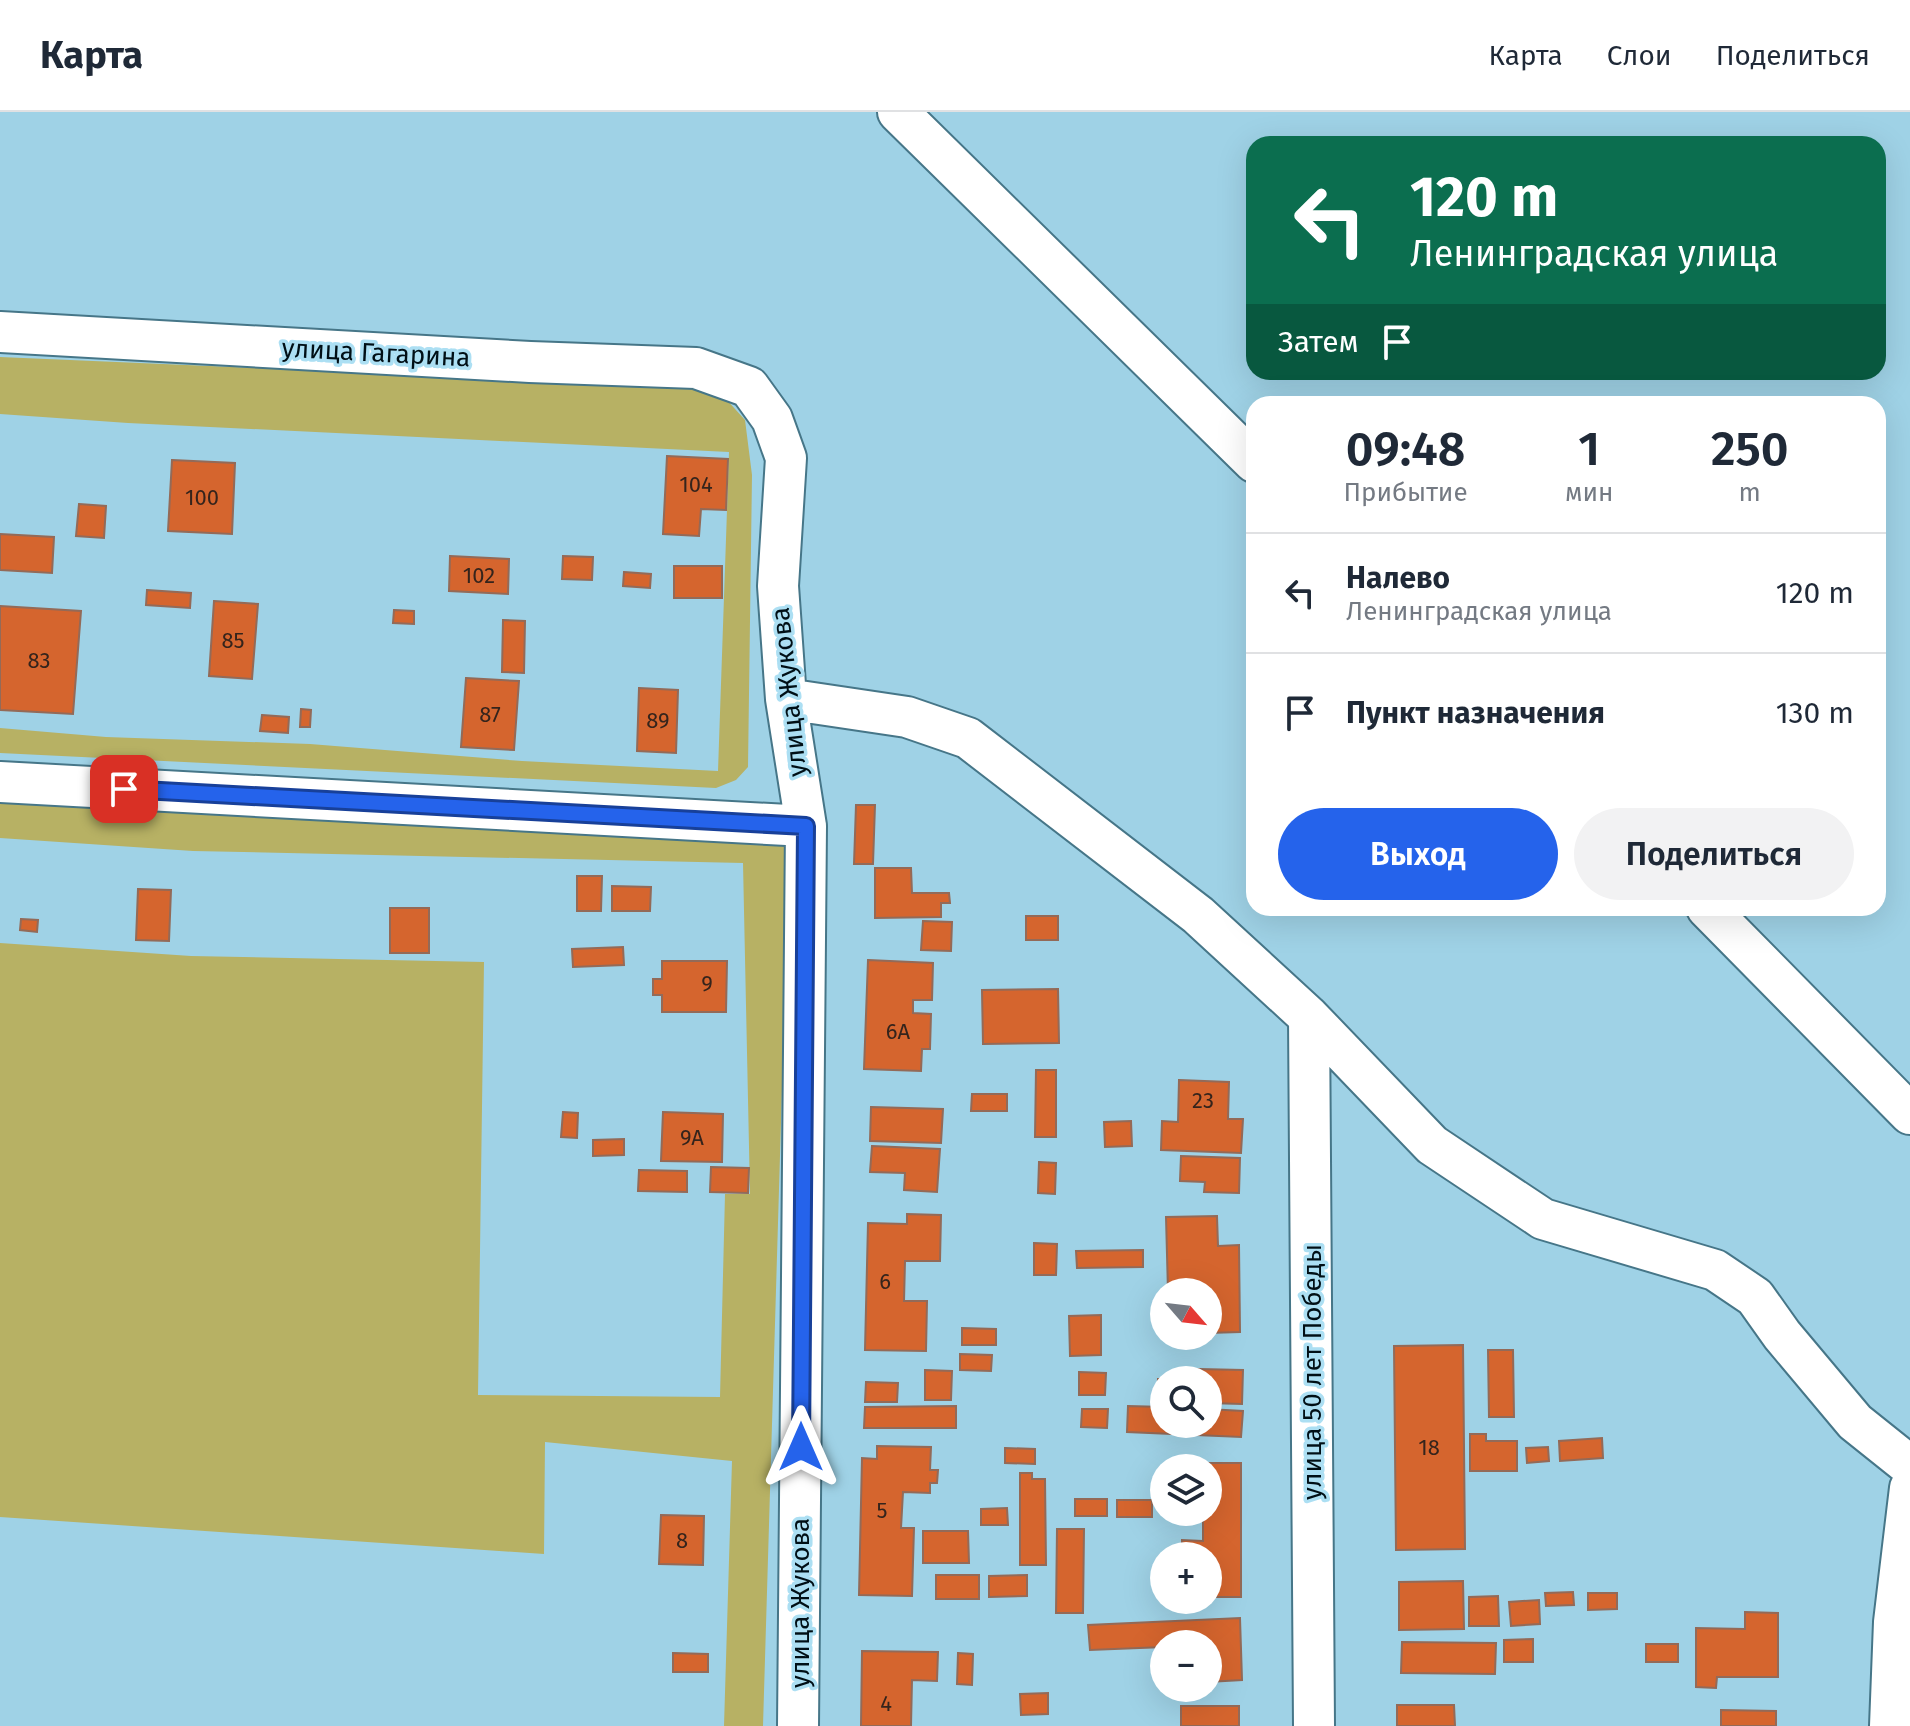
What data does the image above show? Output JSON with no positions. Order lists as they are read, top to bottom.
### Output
{
  "streets": {
    "street": ["улица Гагарина", "улица Жукова", "улица 50 лет Победы"]
  },
  "crossings": [
    ["улица Гагарина", "улица Жукова"]
  ],
  "house_numbers": [
    "104",
    "100",
    "102",
    "85",
    "83",
    "87",
    "89",
    "9",
    "6А",
    "23",
    "9А",
    "6",
    "18",
    "5",
    "8",
    "4"
  ],
  "north": "bottom right",
  "page": {
    "header": "Карта",
    "nav": ["Карта", "Слои", "Поделиться"],
    "turn": ["120 m", "Ленинградская улица"],
    "then": "Затем",
    "eta": [
      "09:48",
      "Прибытие",
      "1",
      "мин",
      "250",
      "m"
    ],
    "list": [
      {
        "name": "Налево",
        "note": "Ленинградская улица",
        "value": "120 m"
      },
      {
        "name": "Пункт назначения",
        "value": "130 m"
      }
    ],
    "buttons": ["Выход", "Поделиться"],
    "map_buttons": ["+", "−"]
  }
}
